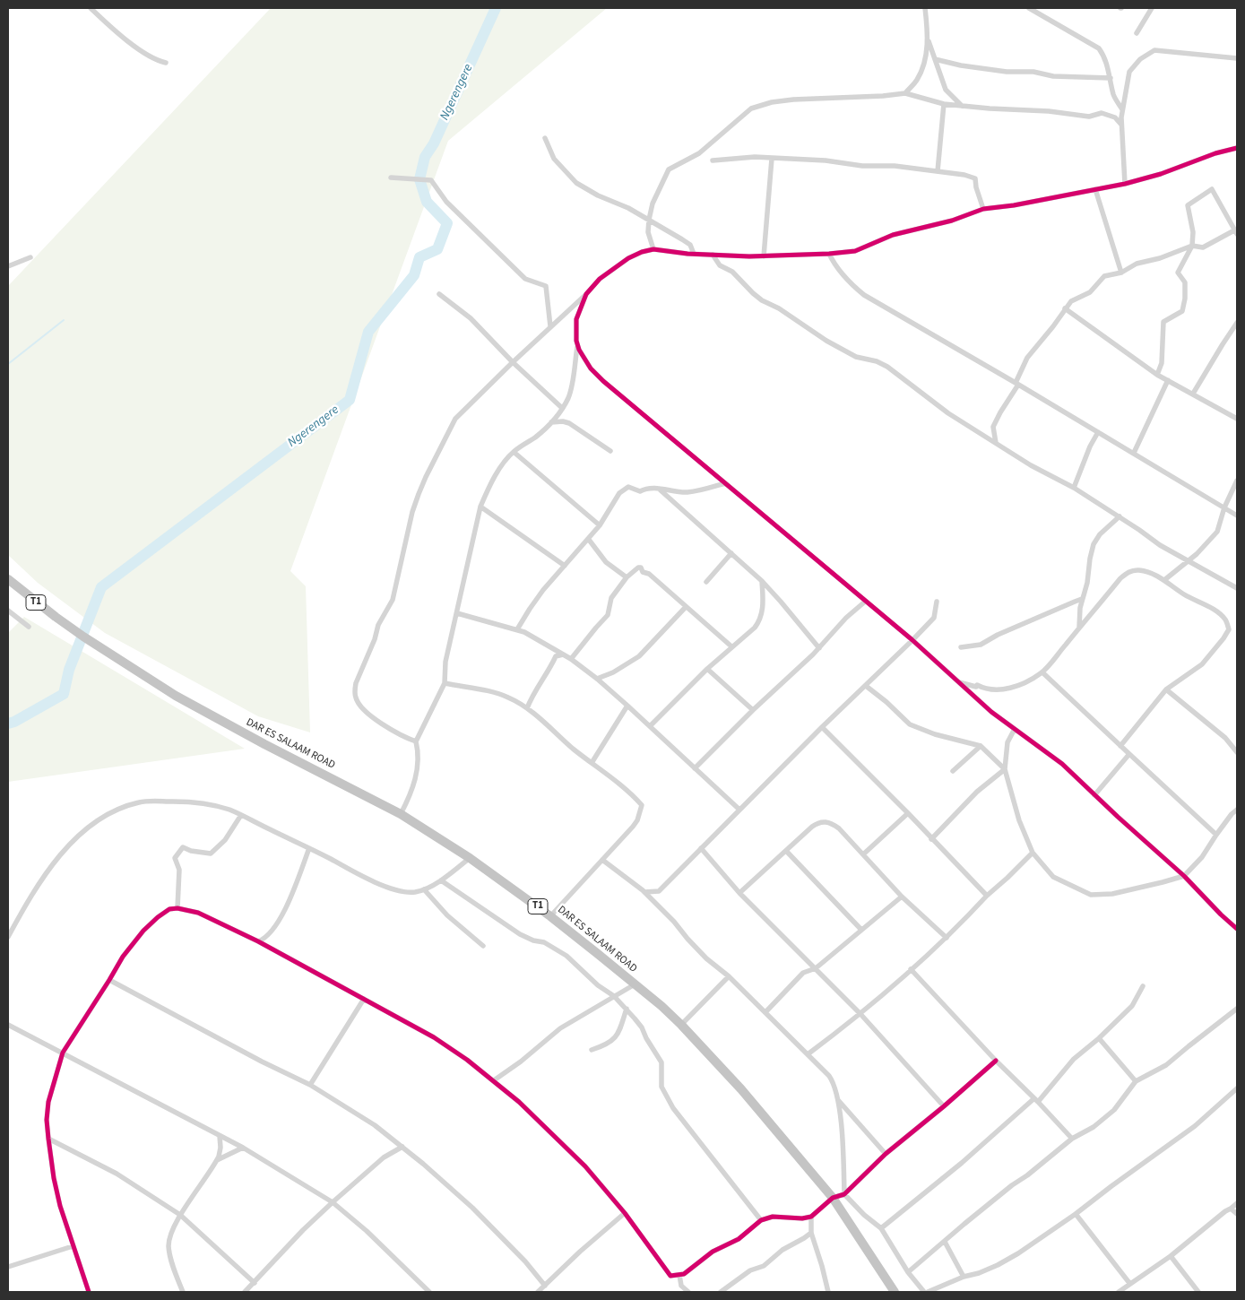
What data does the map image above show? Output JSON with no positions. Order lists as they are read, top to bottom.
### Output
{
  "streets": {
    "highway": ["T1", "DAR ES SALAAM ROAD"]
  },
  "water": ["Ngerengere"]
}
